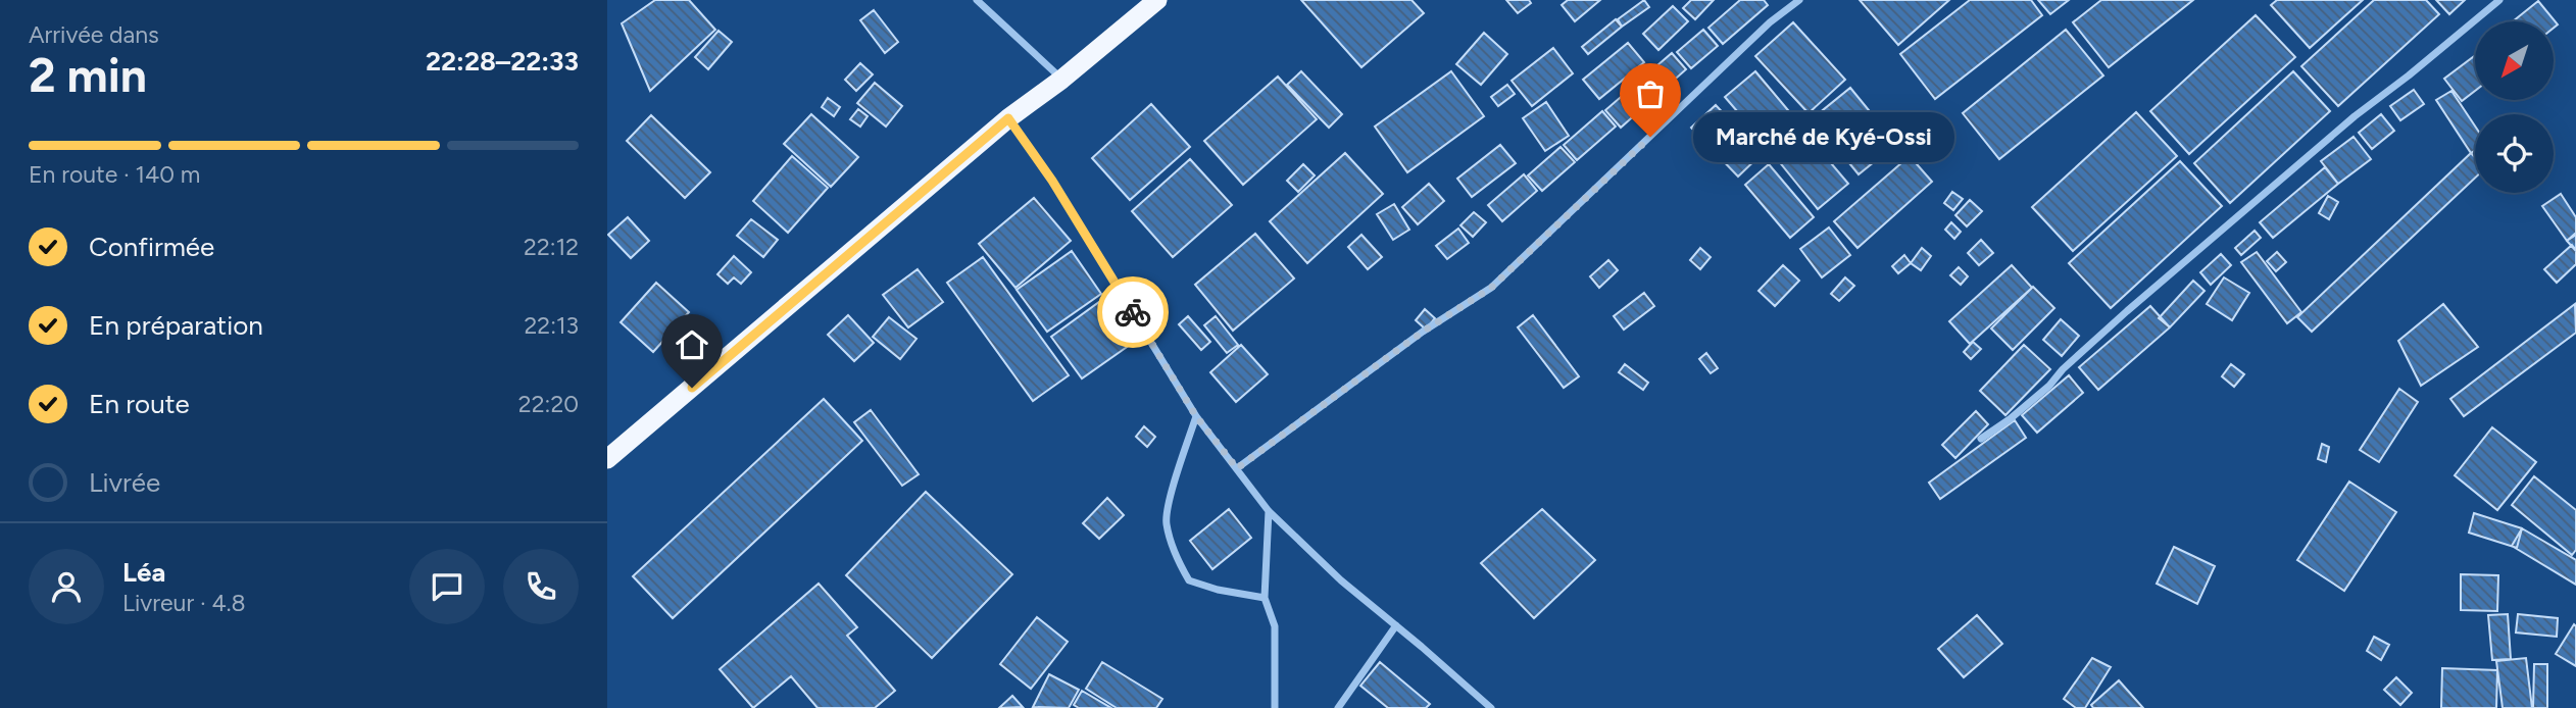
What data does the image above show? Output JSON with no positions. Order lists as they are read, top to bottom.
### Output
{
  "places": ["Marché de Kyé-Ossi"],
  "north": "bottom left",
  "page": {
    "heading": ["2 min", "Arrivée dans", "22:28–22:33"],
    "panel": ["Léa", "Livreur · 4.8"],
    "bubble": "Marché de Kyé-Ossi",
    "bar": "En route · 140 m",
    "list": [
      ["Confirmée", "22:12"],
      ["En préparation", "22:13"],
      ["En route", "22:20"],
      "Livrée"
    ]
  }
}
